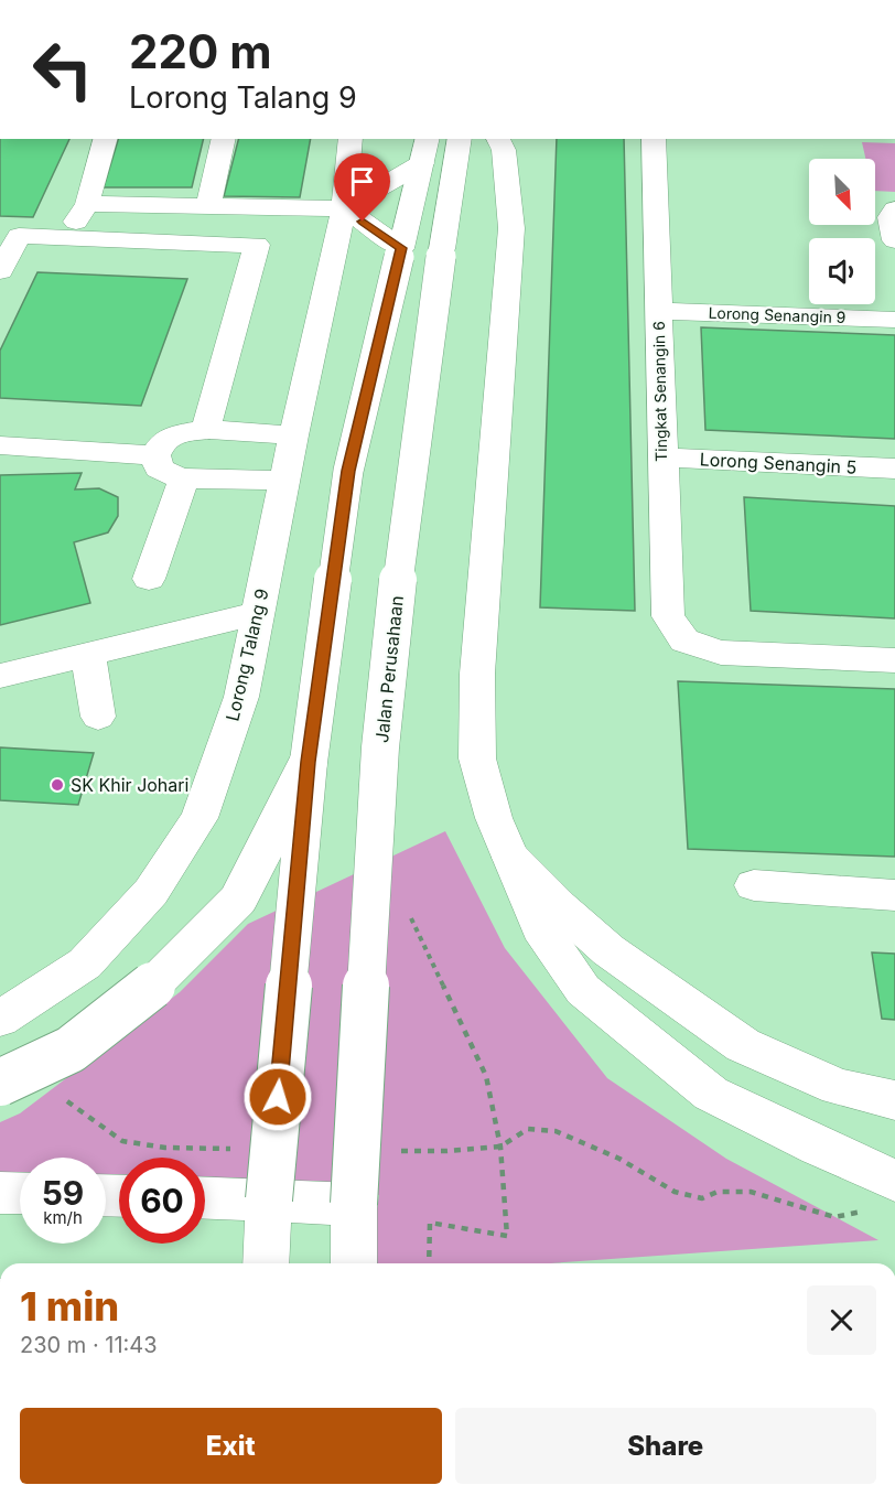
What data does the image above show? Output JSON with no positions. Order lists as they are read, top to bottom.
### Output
{
  "streets": {
    "main road": [
      "Lorong Senangin 9",
      "Tingkat Senangin 6",
      "Lorong Senangin 5",
      "Lorong Talang 9",
      "Jalan Perusahaan"
    ]
  },
  "crossings": [
    ["Lorong Senangin 9", "Tingkat Senangin 6"],
    ["Tingkat Senangin 6", "Lorong Senangin 5"]
  ],
  "places": ["SK Khir Johari"],
  "north": "bottom right",
  "page": {
    "turn": ["220 m", "Lorong Talang 9"],
    "speed": "59 km/h",
    "limit": "60",
    "heading": ["1 min", "230 m · 11:43"],
    "buttons": ["Exit", "Share"]
  }
}
